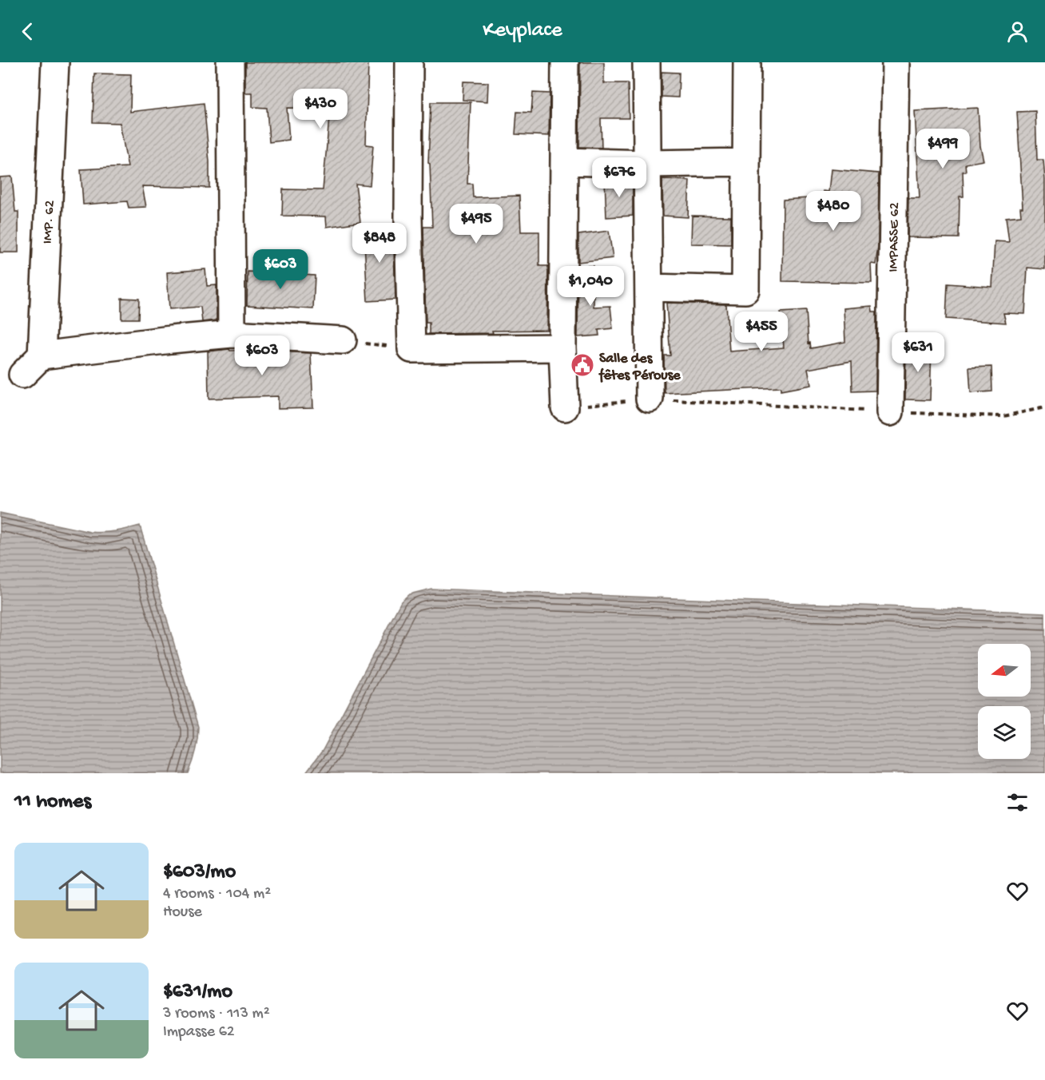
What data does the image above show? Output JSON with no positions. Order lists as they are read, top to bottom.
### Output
{
  "streets": {
    "street": ["IMP. 62", "IMPASSE 62"]
  },
  "places": {
    "public building": ["Salle des fêtes Pérouse"]
  },
  "north": "left",
  "page": {
    "header": "Keyplace",
    "price": [
      "$430",
      "$499",
      "$676",
      "$480",
      "$495",
      "$848",
      "$603",
      "$1,040",
      "$455",
      "$631",
      "$603"
    ],
    "heading": "11 homes",
    "list": [
      {
        "name": "$603/mo",
        "note": "4 rooms · 104 m² · House"
      },
      {
        "name": "$631/mo",
        "note": "3 rooms · 113 m² · Impasse 62"
      }
    ]
  }
}
